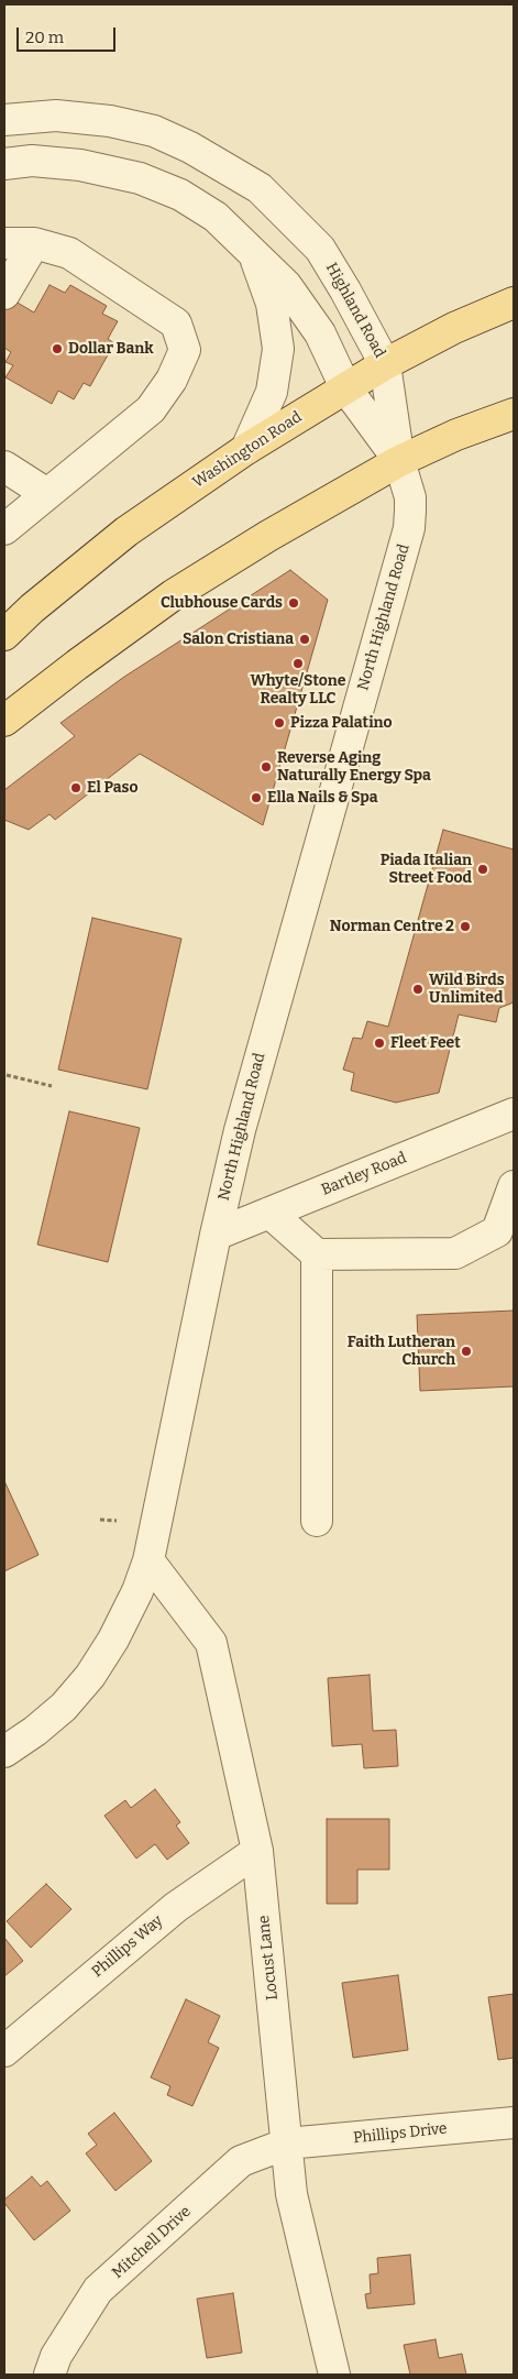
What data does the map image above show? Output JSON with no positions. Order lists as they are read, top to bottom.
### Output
{
  "streets": {
    "main road": ["Washington Road"],
    "street": [
      "Highland Road",
      "North Highland Road",
      "Bartley Road",
      "Phillips Way",
      "Locust Lane",
      "Phillips Drive",
      "Mitchell Drive"
    ]
  },
  "crossings": [
    ["Highland Road", "Washington Road"],
    ["Highland Road", "North Highland Road"],
    ["North Highland Road", "Bartley Road"],
    ["North Highland Road", "Locust Lane"],
    ["Phillips Way", "Locust Lane"],
    ["Locust Lane", "Phillips Drive"],
    ["Locust Lane", "Mitchell Drive"],
    ["Phillips Drive", "Mitchell Drive"]
  ],
  "places": [
    "Dollar Bank",
    "Clubhouse Cards",
    "Salon Cristiana",
    "Whyte/Stone Realty LLC",
    "Pizza Palatino",
    "Reverse Aging Naturally Energy Spa",
    "El Paso",
    "Ella Nails & Spa",
    "Piada Italian Street Food",
    "Norman Centre 2",
    "Wild Birds Unlimited",
    "Fleet Feet",
    "Faith Lutheran Church"
  ],
  "scale_bar": "20 m"
}
